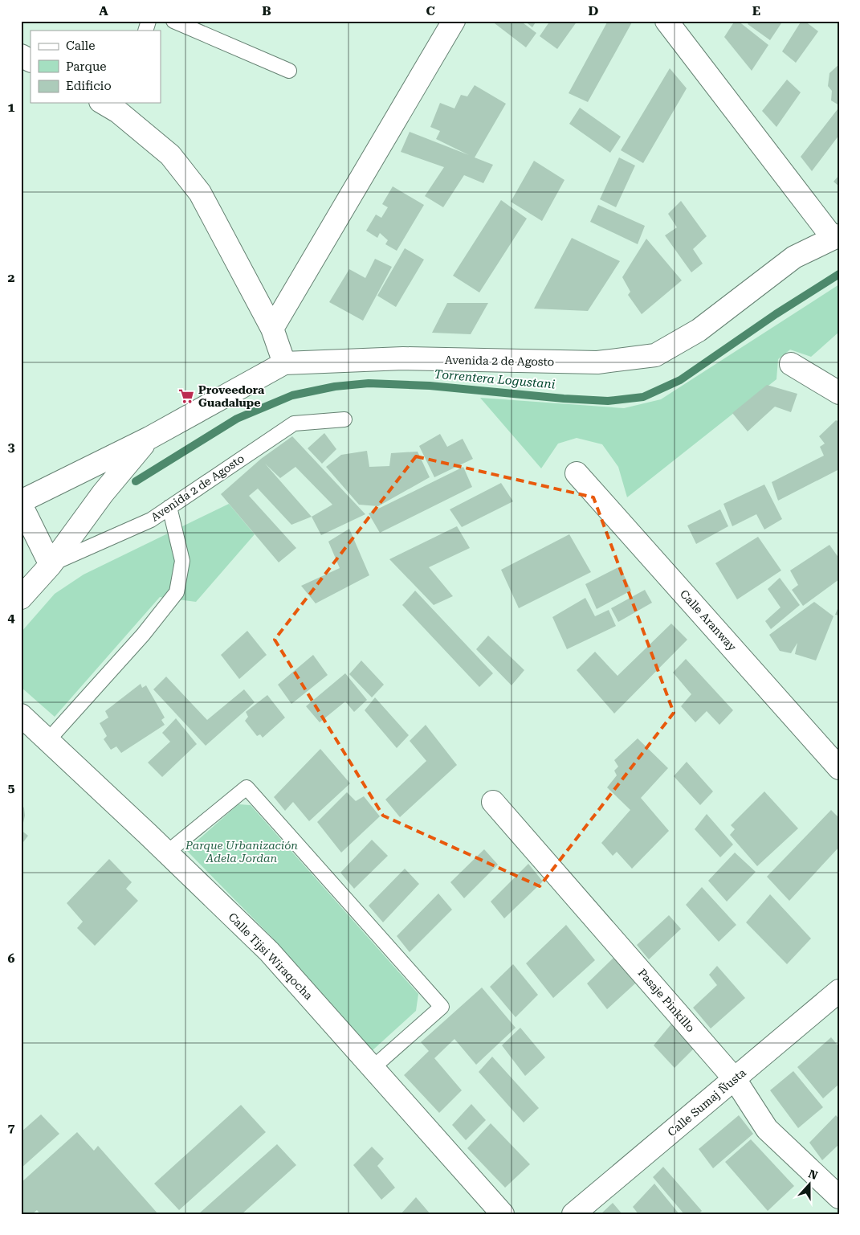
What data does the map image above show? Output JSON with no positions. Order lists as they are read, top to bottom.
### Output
{
  "streets": {
    "street": [
      "Avenida 2 de Agosto",
      "Calle Aranway",
      "Calle Tijsi Wiraqocha",
      "Pasaje Pinkillo",
      "Calle Sumaj Ñusta"
    ]
  },
  "crossings": [
    ["Pasaje Pinkillo", "Calle Sumaj Ñusta"]
  ],
  "water": ["Torrentera Logustani"],
  "parks": ["Parque Urbanización Adela Jordan"],
  "places": {
    "supermarket": ["Proveedora Guadalupe"]
  },
  "legend": ["Calle", "Parque", "Edificio"],
  "north": "top",
  "grid": {
    "columns": [
      "A",
      "B",
      "C",
      "D",
      "E"
    ],
    "rows": [
      "1",
      "2",
      "3",
      "4",
      "5",
      "6",
      "7"
    ]
  }
}
